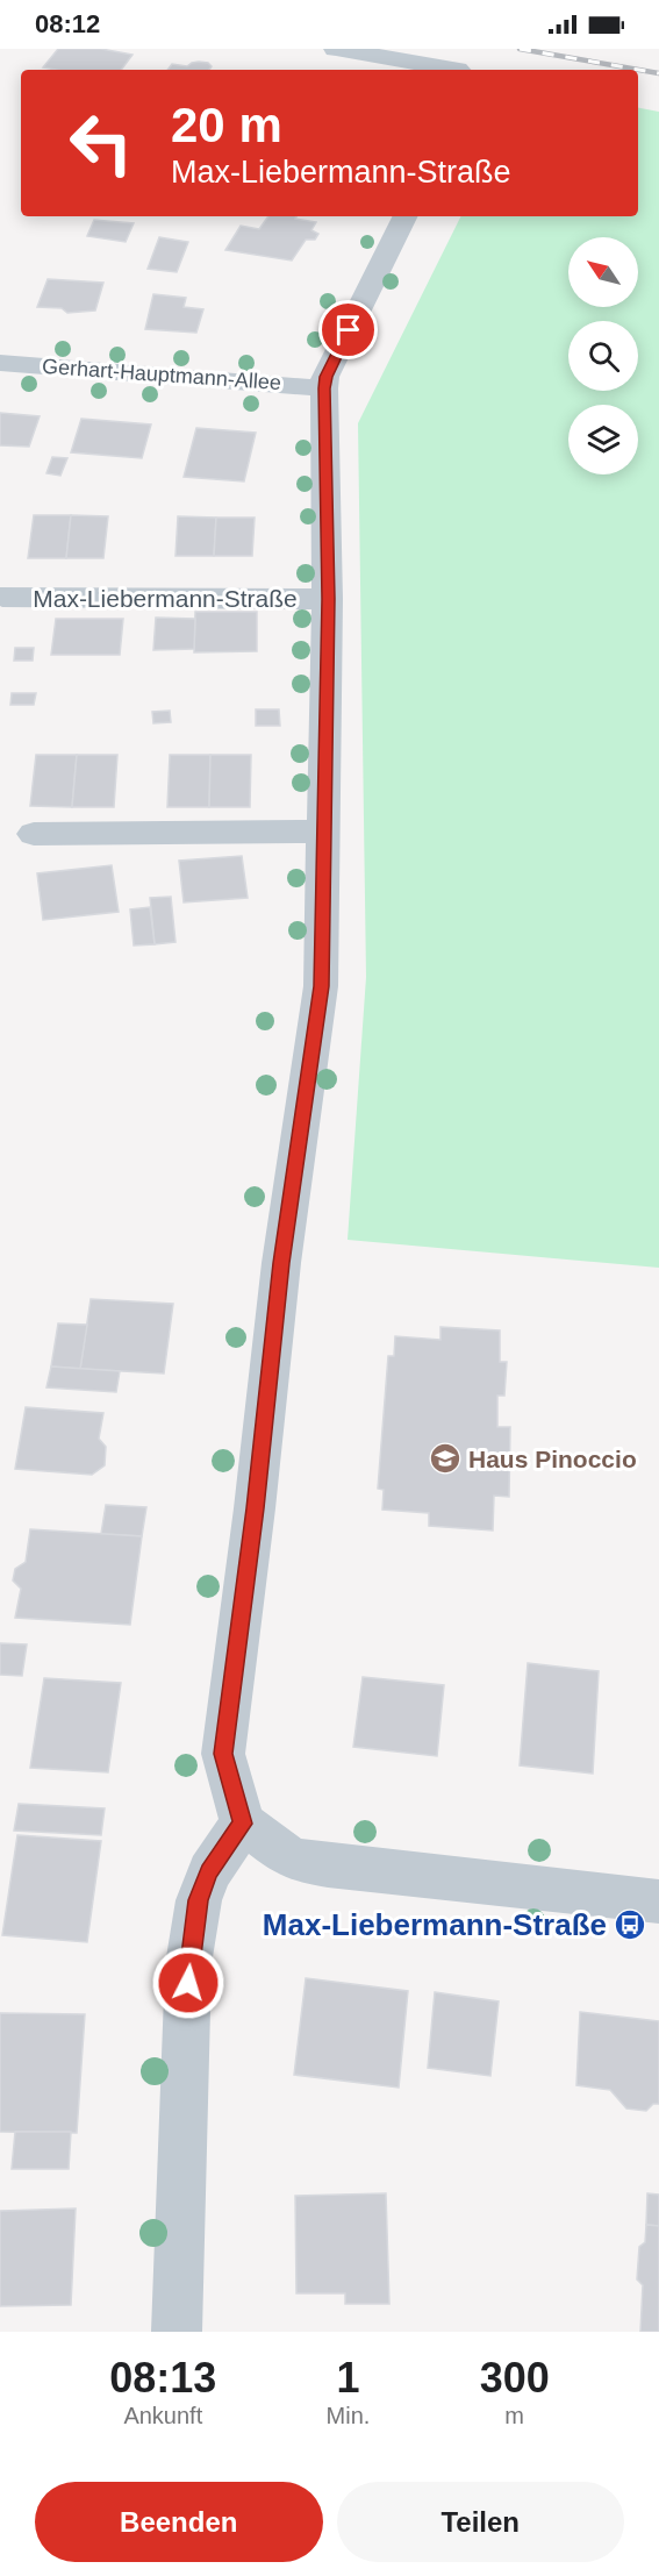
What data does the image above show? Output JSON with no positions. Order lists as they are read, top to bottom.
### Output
{
  "streets": {
    "street": ["Gerhart-Hauptmann-Allee", "Max-Liebermann-Straße"]
  },
  "crossings": [
    ["Gerhart-Hauptmann-Allee", "Max-Liebermann-Straße"]
  ],
  "places": {
    "school or university": ["Haus Pinoccio"],
    "bus stop": ["Max-Liebermann-Straße"]
  },
  "north": "top left",
  "page": {
    "status": "08:12",
    "turn": ["20 m", "Max-Liebermann-Straße"],
    "eta": [
      "08:13",
      "Ankunft",
      "1",
      "Min.",
      "300",
      "m"
    ],
    "buttons": ["Beenden", "Teilen"]
  }
}
